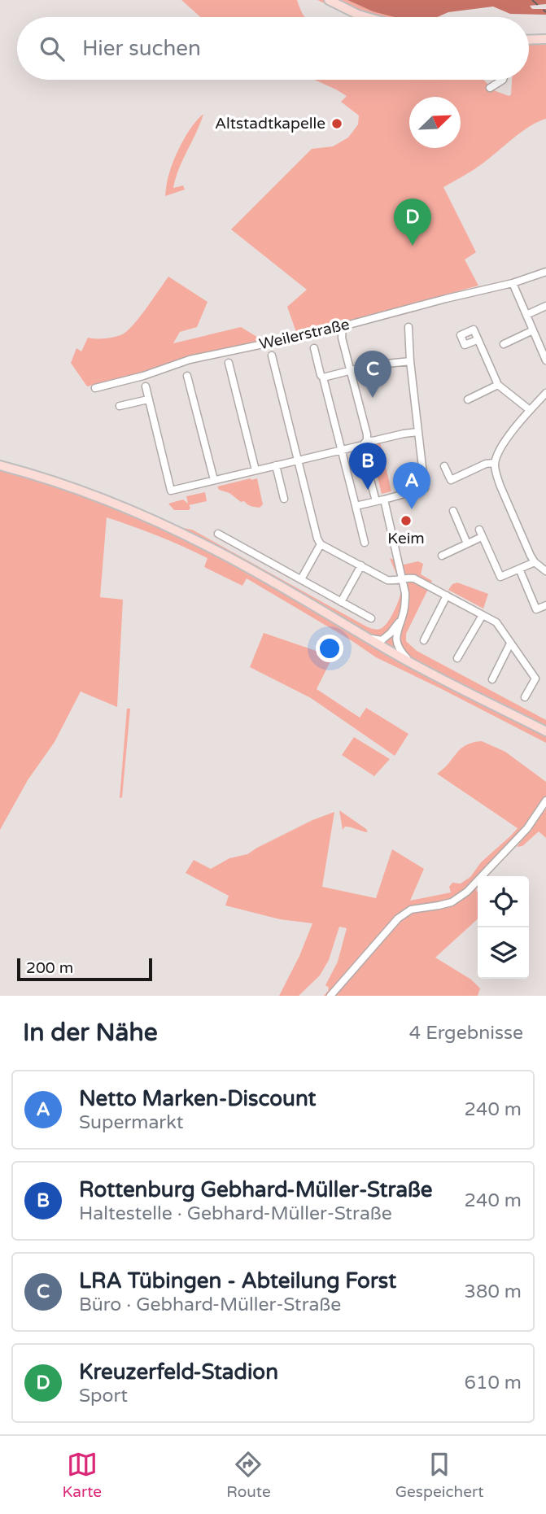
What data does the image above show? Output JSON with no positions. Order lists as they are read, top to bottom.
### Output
{
  "streets": {
    "street": ["Weilerstraße"]
  },
  "places": ["Altstadtkapelle", "Keim"],
  "scale_bar": "200 m",
  "north": "top right",
  "page": {
    "search": "Hier suchen",
    "pins": [
      "D",
      "C",
      "B",
      "A"
    ],
    "scale": "200 m",
    "heading": ["In der Nähe", "4 Ergebnisse"],
    "list": [
      {
        "mark": "A",
        "name": "Netto Marken-Discount",
        "note": "Supermarkt",
        "value": "240 m"
      },
      {
        "mark": "B",
        "name": "Rottenburg Gebhard-Müller-Straße",
        "note": "Haltestelle · Gebhard-Müller-Straße",
        "value": "240 m"
      },
      {
        "mark": "C",
        "name": "LRA Tübingen - Abteilung Forst",
        "note": "Büro · Gebhard-Müller-Straße",
        "value": "380 m"
      },
      {
        "mark": "D",
        "name": "Kreuzerfeld-Stadion",
        "note": "Sport",
        "value": "610 m"
      }
    ],
    "nav": ["Karte", "Route", "Gespeichert"]
  }
}
